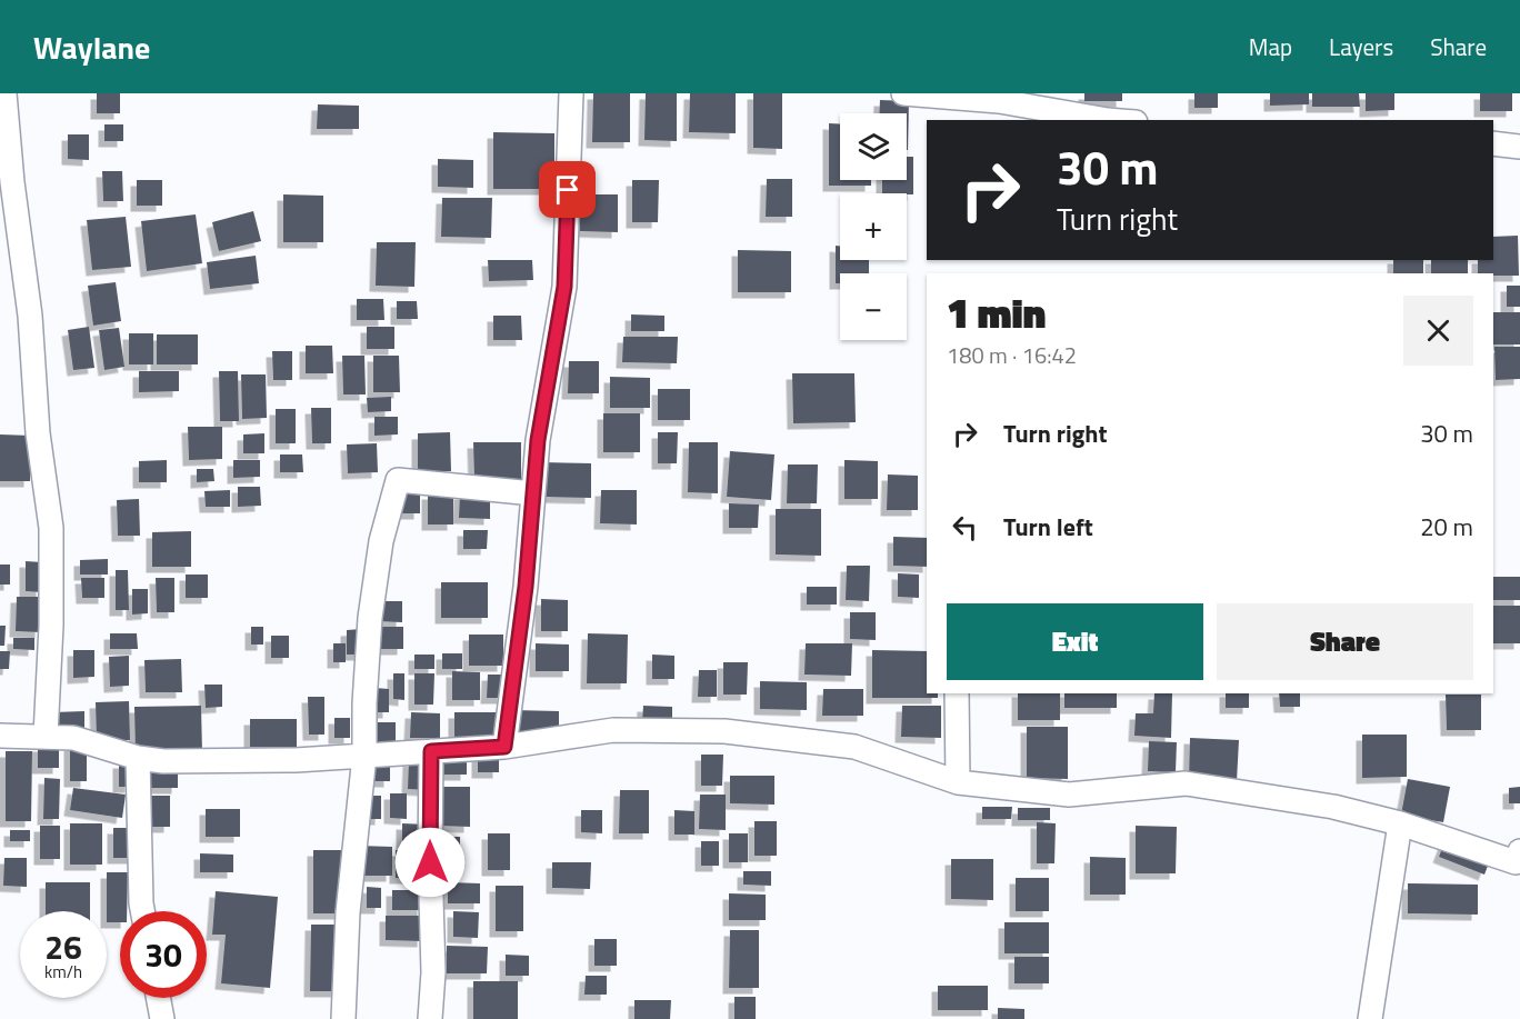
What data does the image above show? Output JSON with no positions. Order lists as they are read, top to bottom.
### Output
{
  "page": {
    "header": "Waylane",
    "nav": ["Map", "Layers", "Share"],
    "map_buttons": ["+", "−"],
    "turn": ["30 m", "Turn right"],
    "heading": ["1 min", "180 m · 16:42"],
    "list": [
      {
        "name": "Turn right",
        "value": "30 m"
      },
      {
        "name": "Turn left",
        "value": "20 m"
      }
    ],
    "buttons": ["Exit", "Share"],
    "speed": "26 km/h",
    "limit": "30"
  }
}
